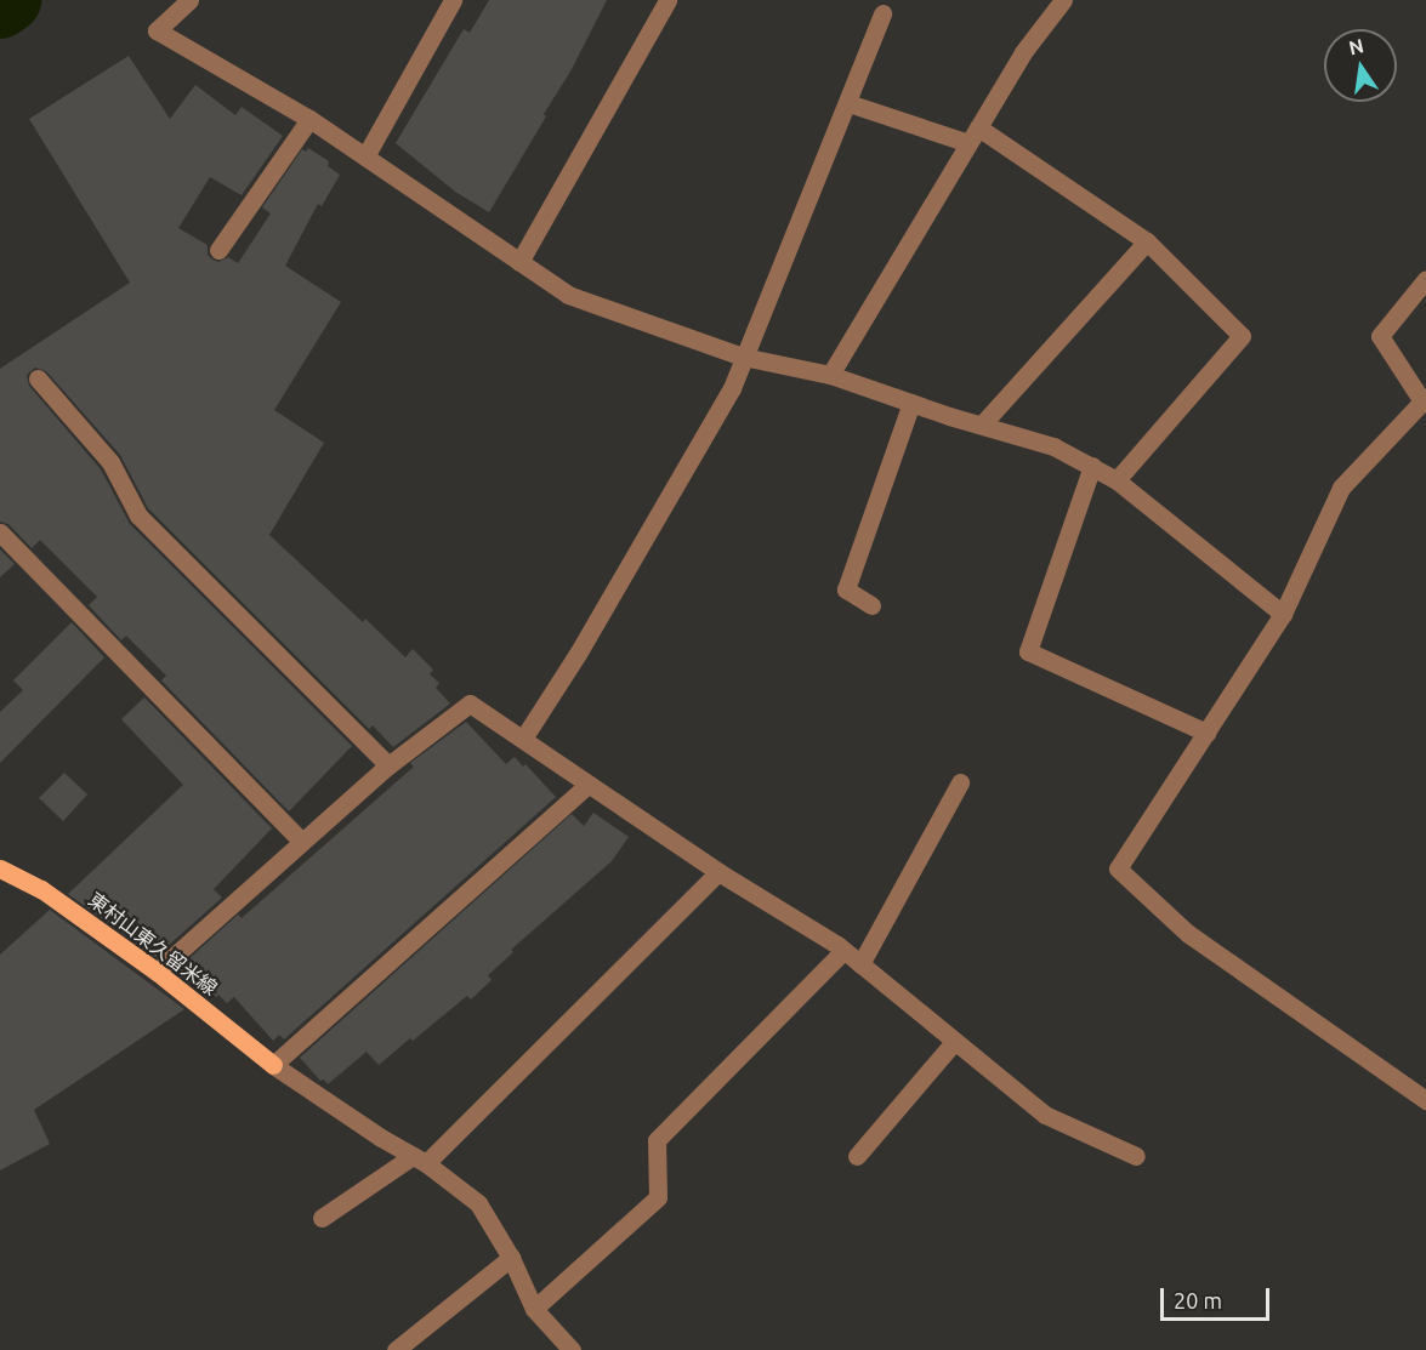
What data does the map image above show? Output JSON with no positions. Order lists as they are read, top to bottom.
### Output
{
  "streets": {
    "main road": ["東村山東久留米線"]
  },
  "scale_bar": "20 m",
  "north": "top"
}
